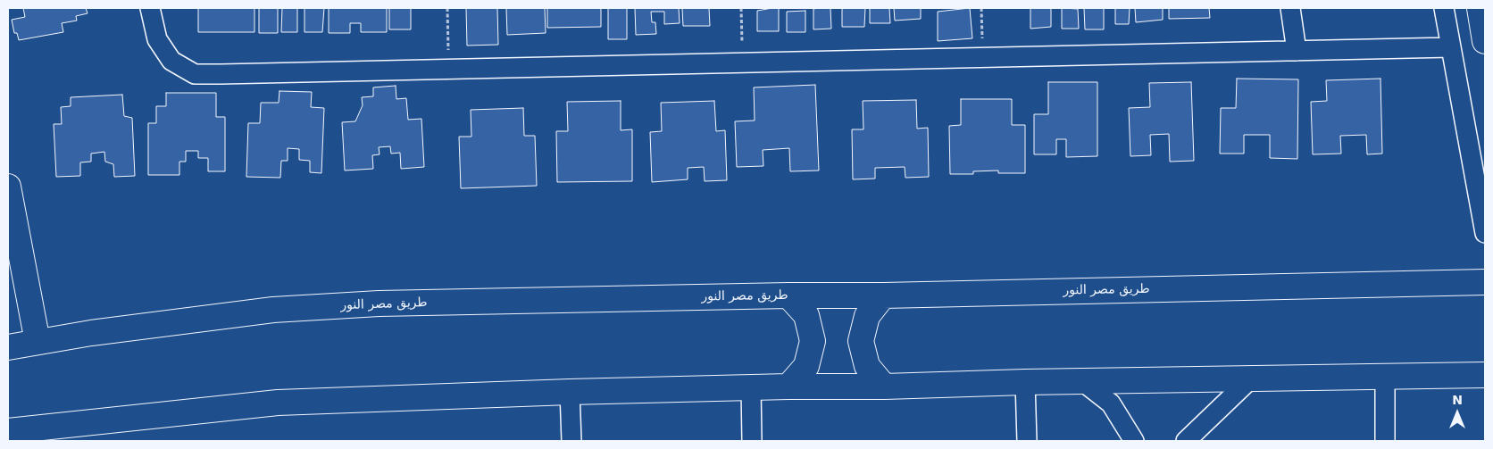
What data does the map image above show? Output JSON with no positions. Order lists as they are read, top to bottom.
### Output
{
  "streets": {
    "street": ["طريق مصر النور"]
  },
  "north": "top"
}
